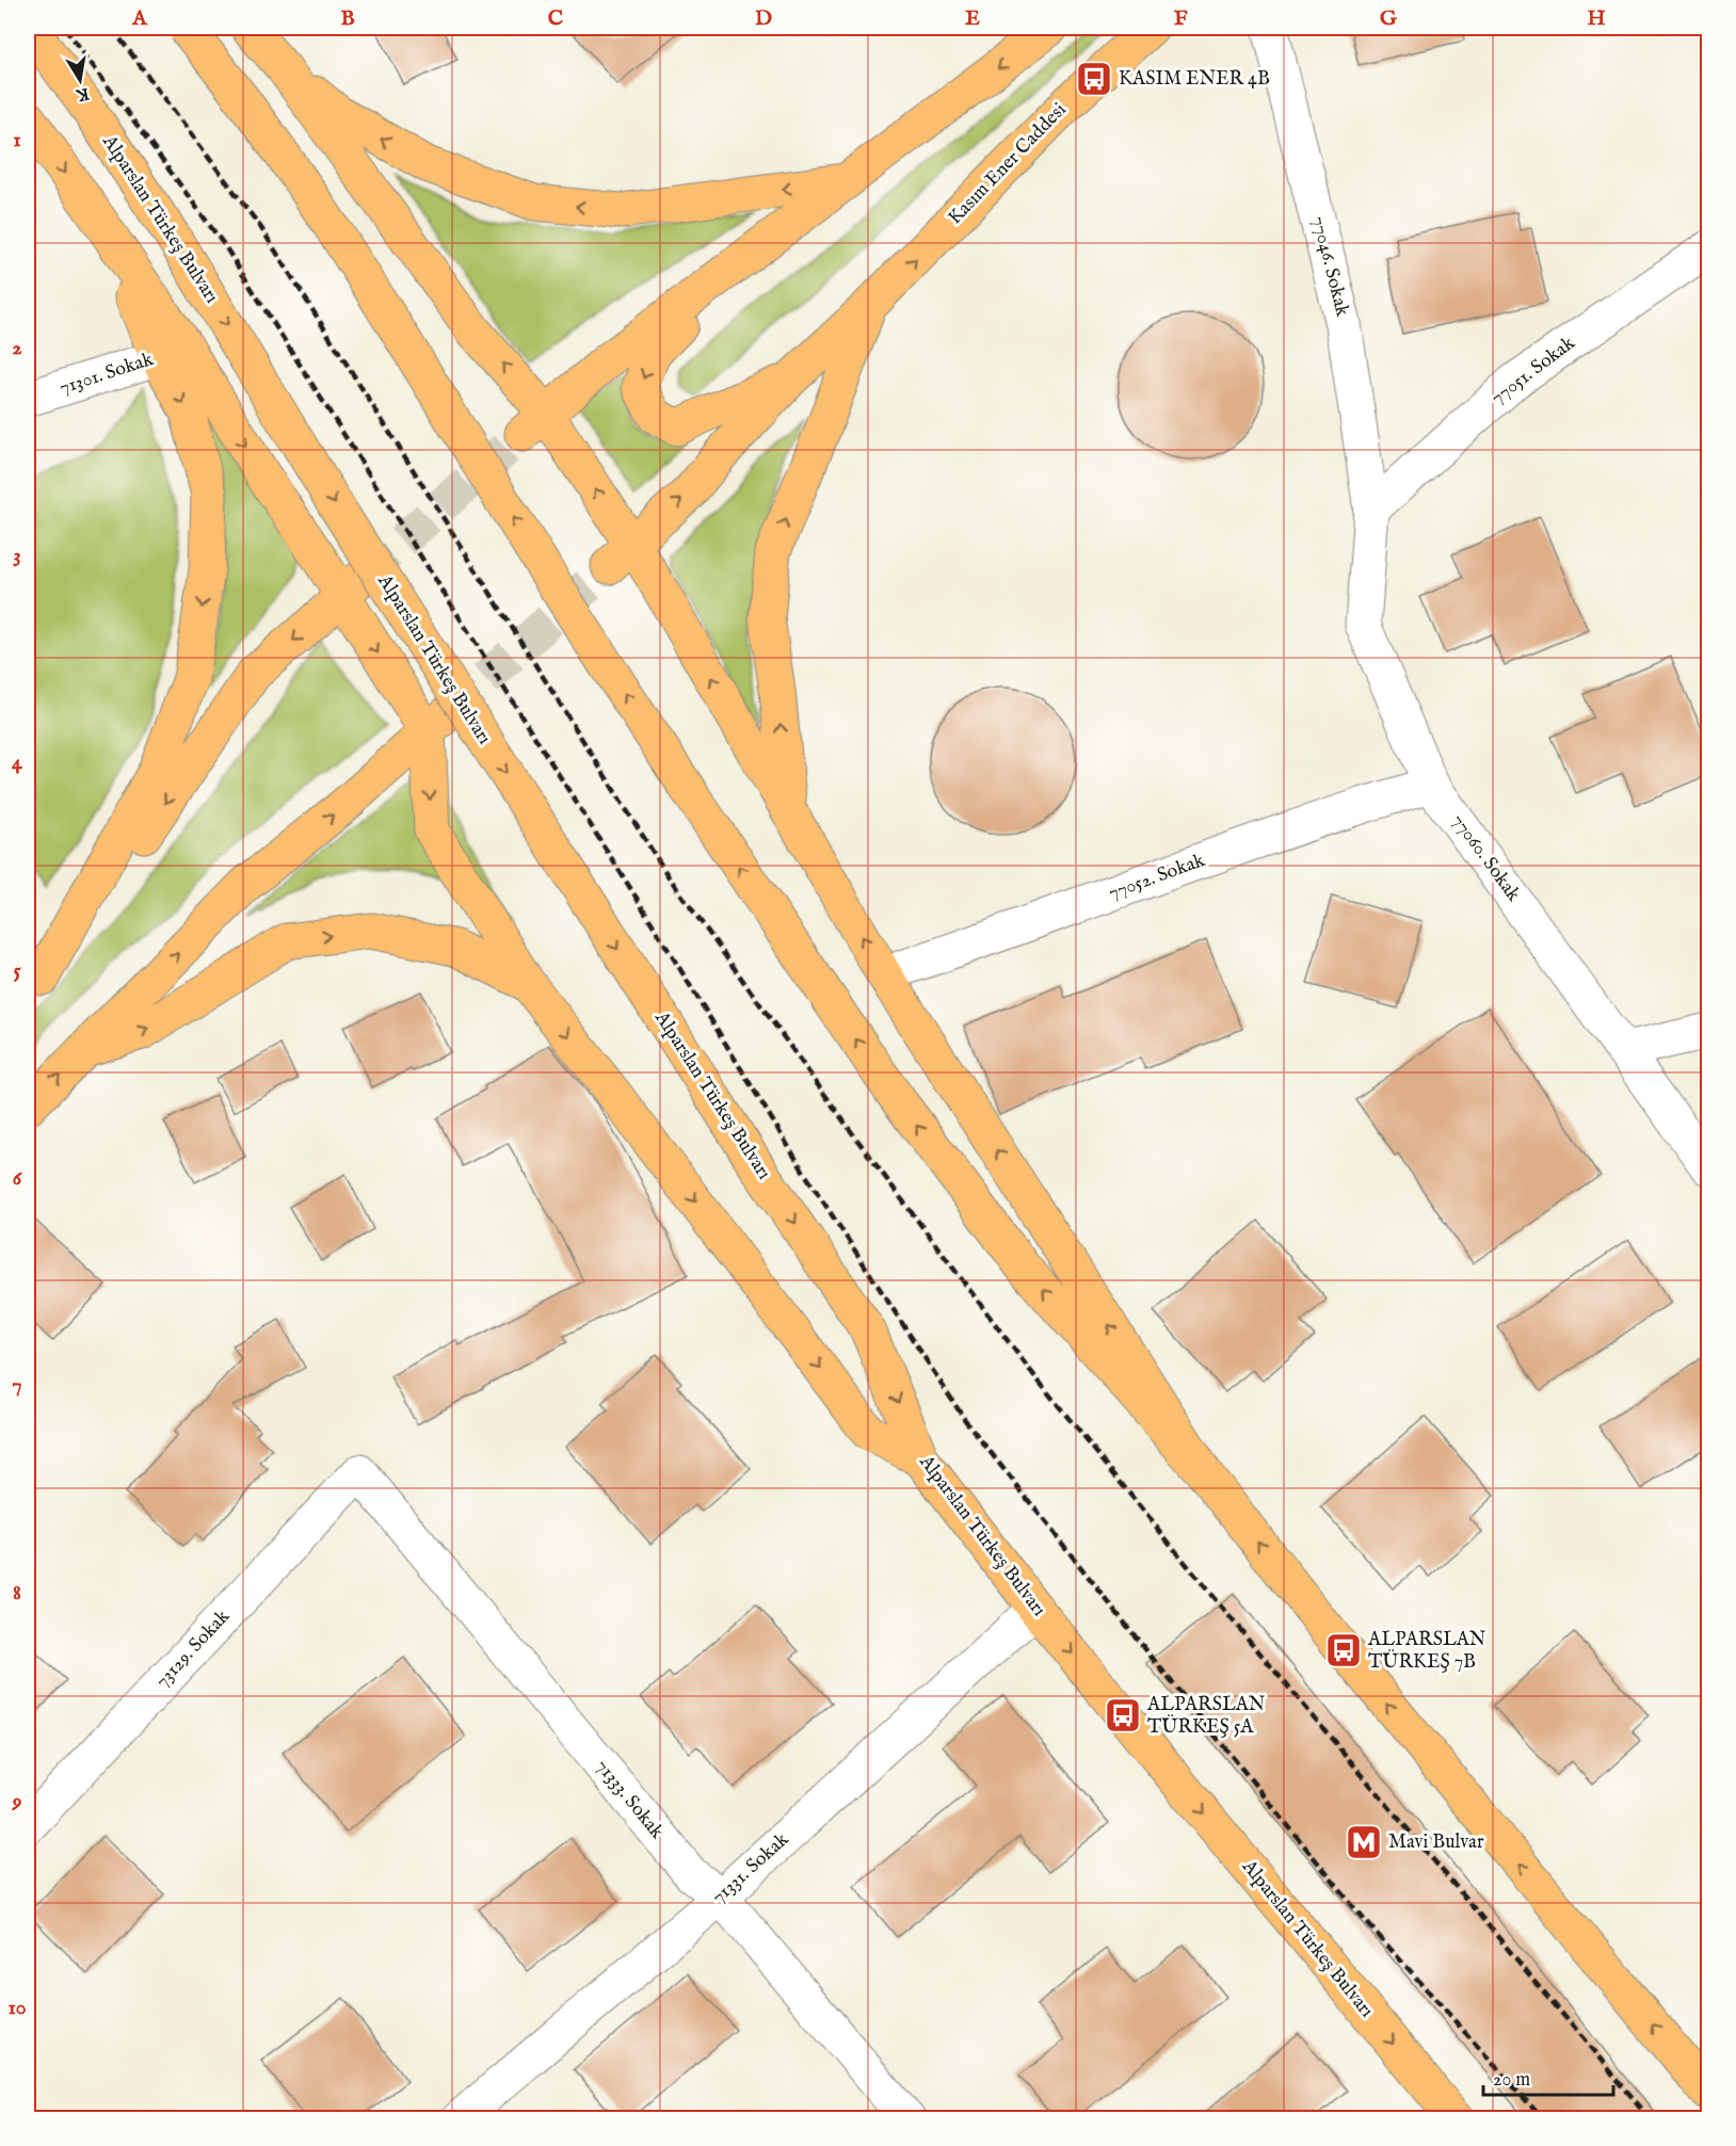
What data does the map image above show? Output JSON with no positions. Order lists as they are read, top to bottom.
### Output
{
  "streets": {
    "main road": ["Kasım Ener Caddesi", "Alparslan Türkeş Bulvarı"],
    "street": [
      "77046. Sokak",
      "77051. Sokak",
      "71301. Sokak",
      "77060. Sokak",
      "77052. Sokak",
      "73129. Sokak",
      "71333. Sokak",
      "71331. Sokak"
    ]
  },
  "crossings": [
    ["Alparslan Türkeş Bulvarı", "71331. Sokak"],
    ["77046. Sokak", "77051. Sokak"],
    ["77046. Sokak", "77060. Sokak"],
    ["77051. Sokak", "77060. Sokak"],
    ["77060. Sokak", "77052. Sokak"],
    ["73129. Sokak", "71333. Sokak"],
    ["71333. Sokak", "71331. Sokak"]
  ],
  "places": {
    "bus stop": ["KASIM ENER 4B", "ALPARSLAN TÜRKEŞ 7B", "ALPARSLAN TÜRKEŞ 5A"],
    "metro station": ["Mavi Bulvar"]
  },
  "scale_bar": "20 m",
  "north": "bottom",
  "grid": {
    "columns": [
      "A",
      "B",
      "C",
      "D",
      "E",
      "F",
      "G",
      "H"
    ],
    "rows": [
      "1",
      "2",
      "3",
      "4",
      "5",
      "6",
      "7",
      "8",
      "9",
      "10"
    ]
  }
}
